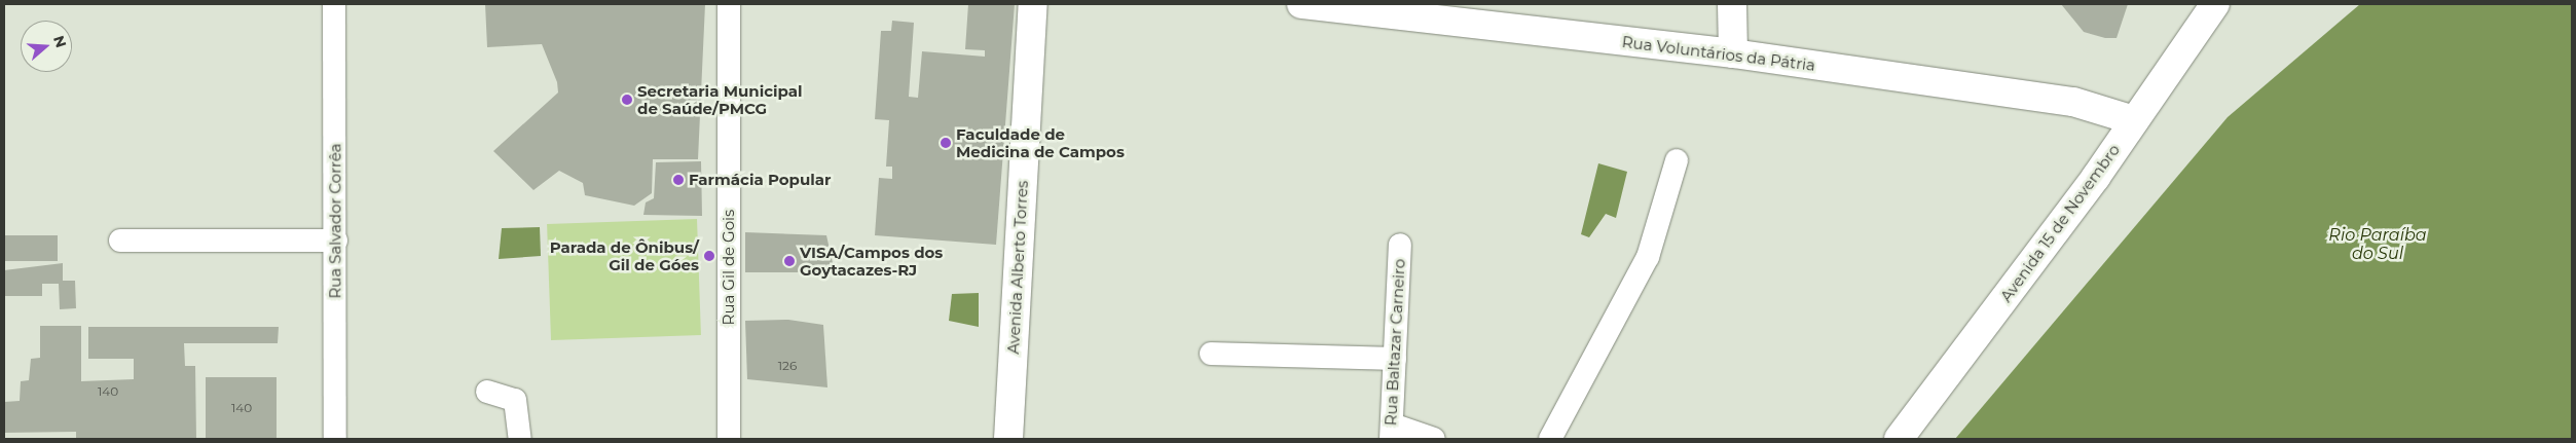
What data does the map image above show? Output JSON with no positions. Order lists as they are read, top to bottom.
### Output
{
  "streets": {
    "main road": ["Rua Voluntários da Pátria", "Avenida 15 de Novembro", "Avenida Alberto Torres"],
    "street": ["Rua Salvador Corrêa", "Rua Gil de Gois", "Rua Baltazar Carneiro"]
  },
  "crossings": [
    ["Rua Voluntários da Pátria", "Avenida 15 de Novembro"]
  ],
  "water": ["Rio Paraíba do Sul"],
  "places": [
    "Secretaria Municipal de Saúde/PMCG",
    "Faculdade de Medicina de Campos",
    "Farmácia Popular",
    "Parada de Ônibus/ Gil de Góes",
    "VISA/Campos dos Goytacazes-RJ"
  ],
  "house_numbers": ["126", "140", "140"],
  "north": "right"
}
